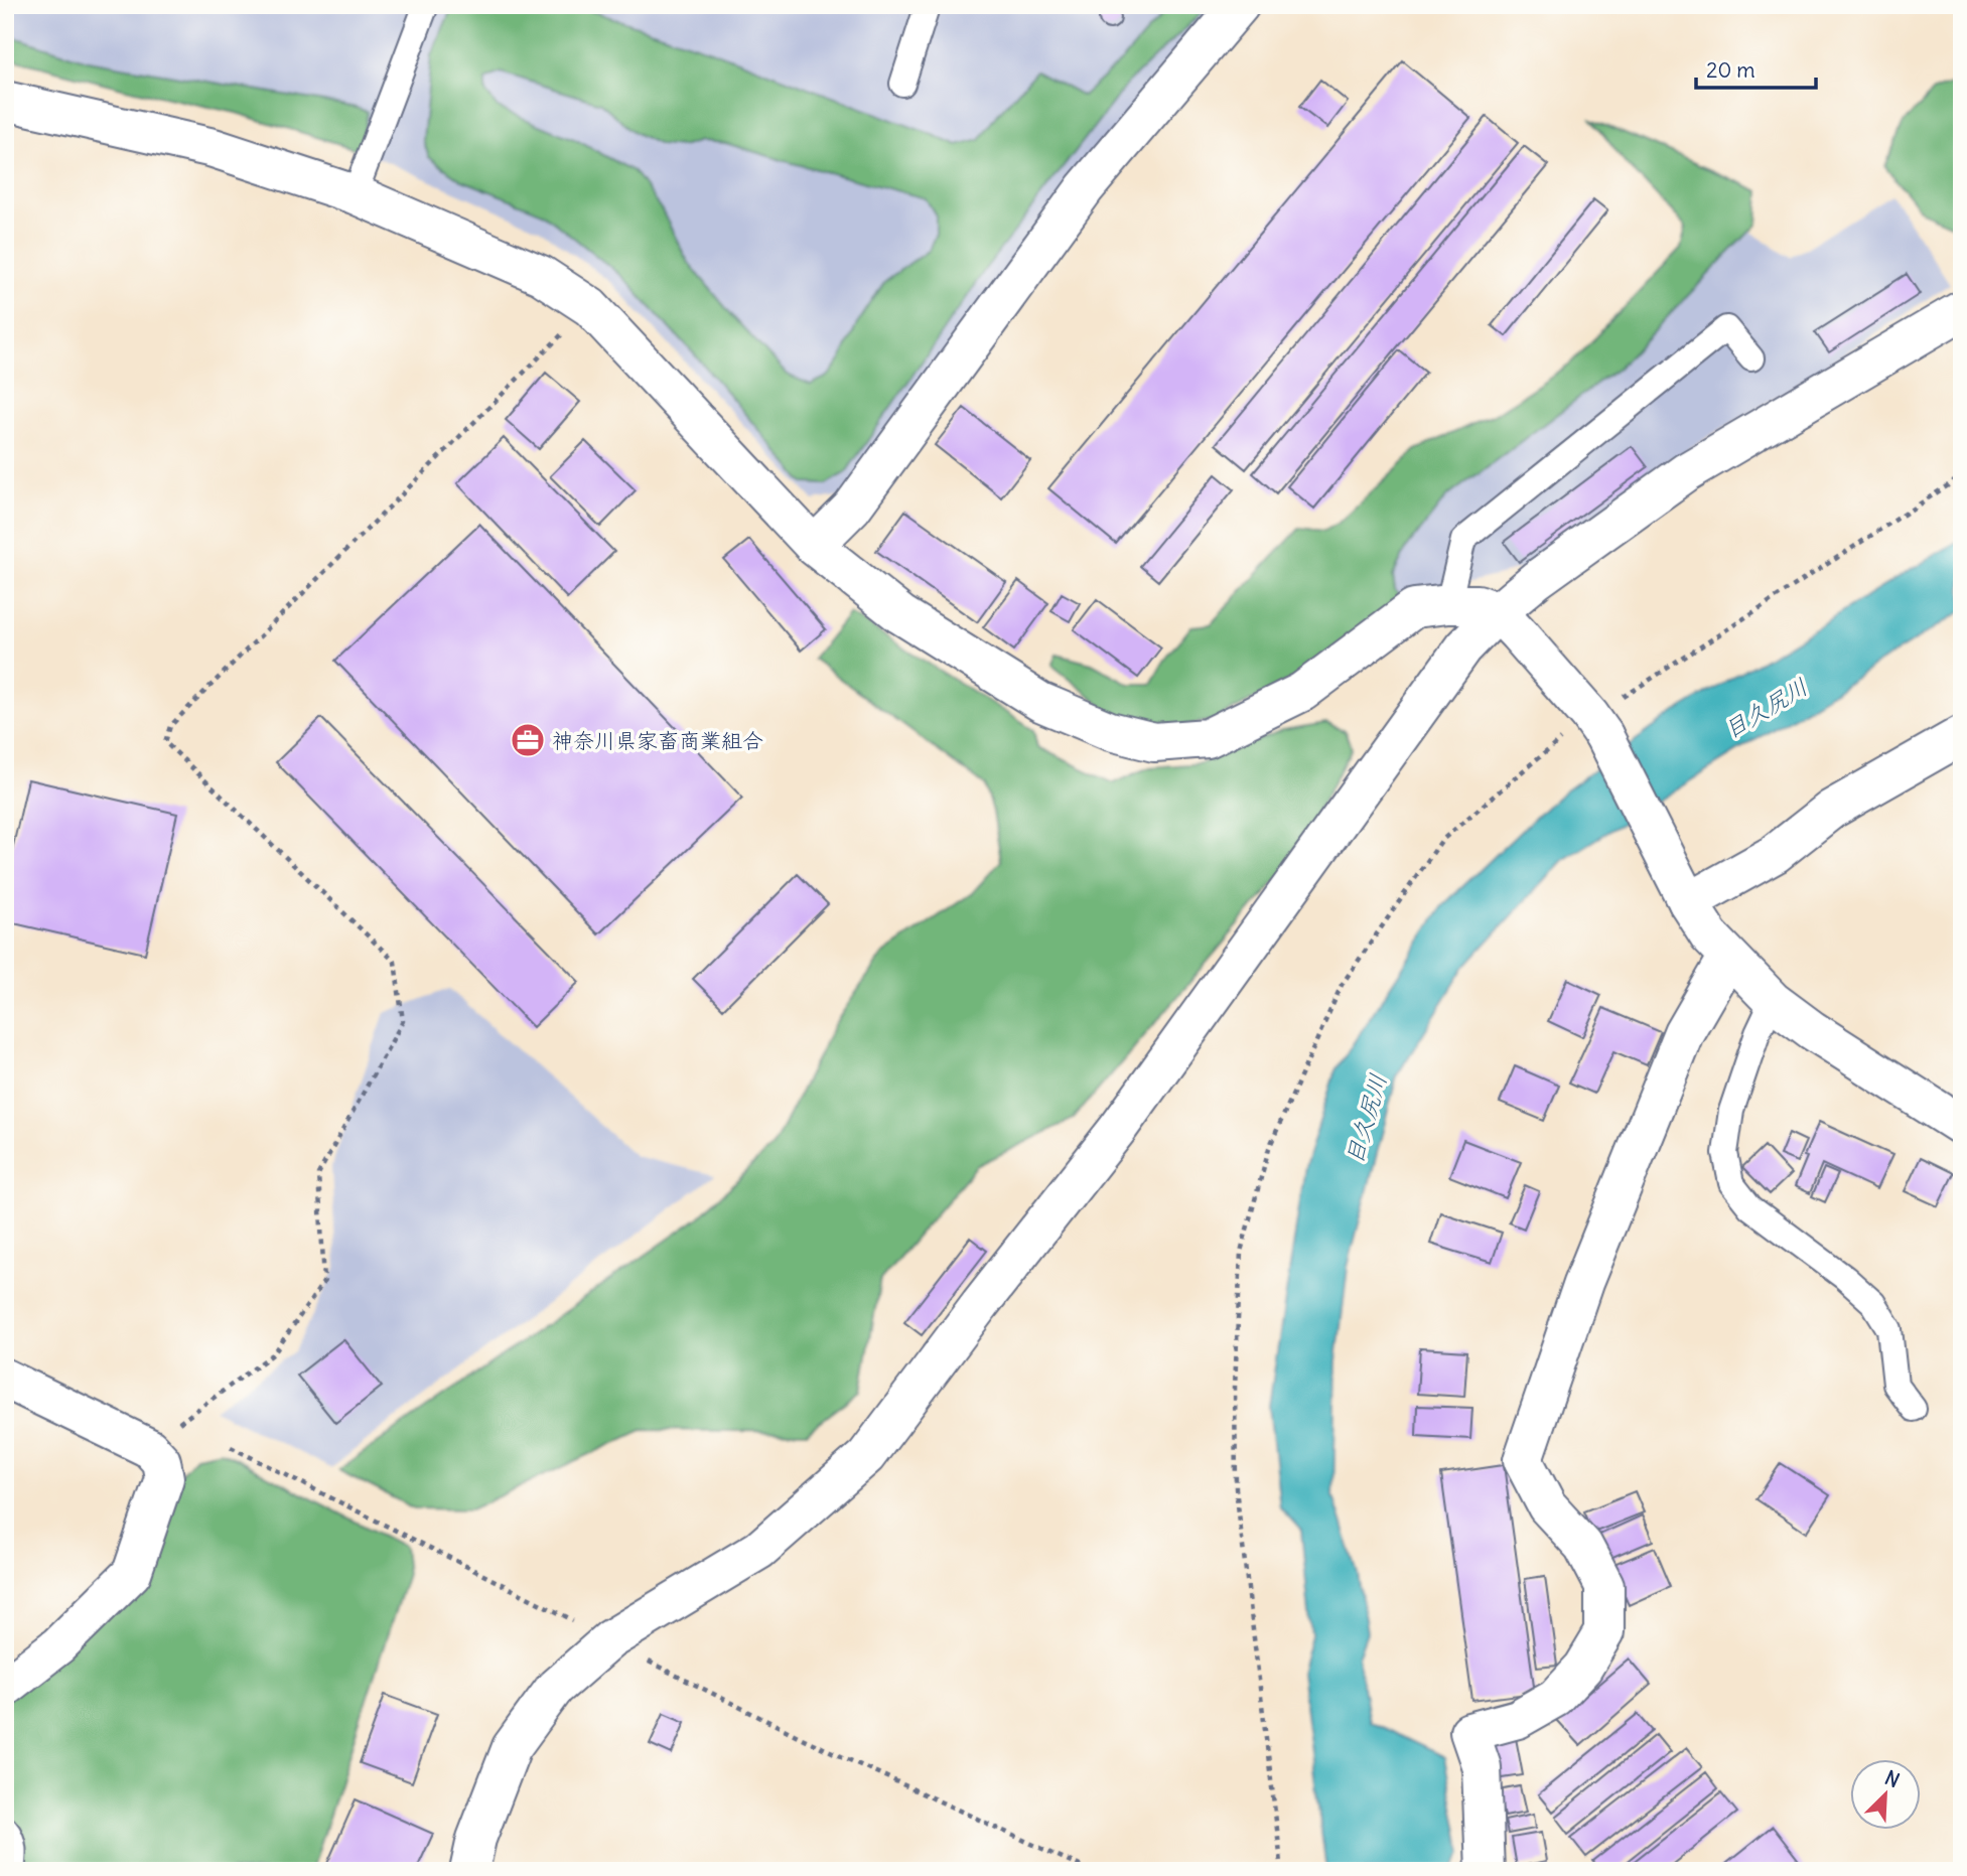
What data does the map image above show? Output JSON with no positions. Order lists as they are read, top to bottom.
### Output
{
  "water": ["目久尻川"],
  "places": {
    "office": ["神奈川県家畜商業組合"]
  },
  "scale_bar": "20 m",
  "north": "top right"
}
